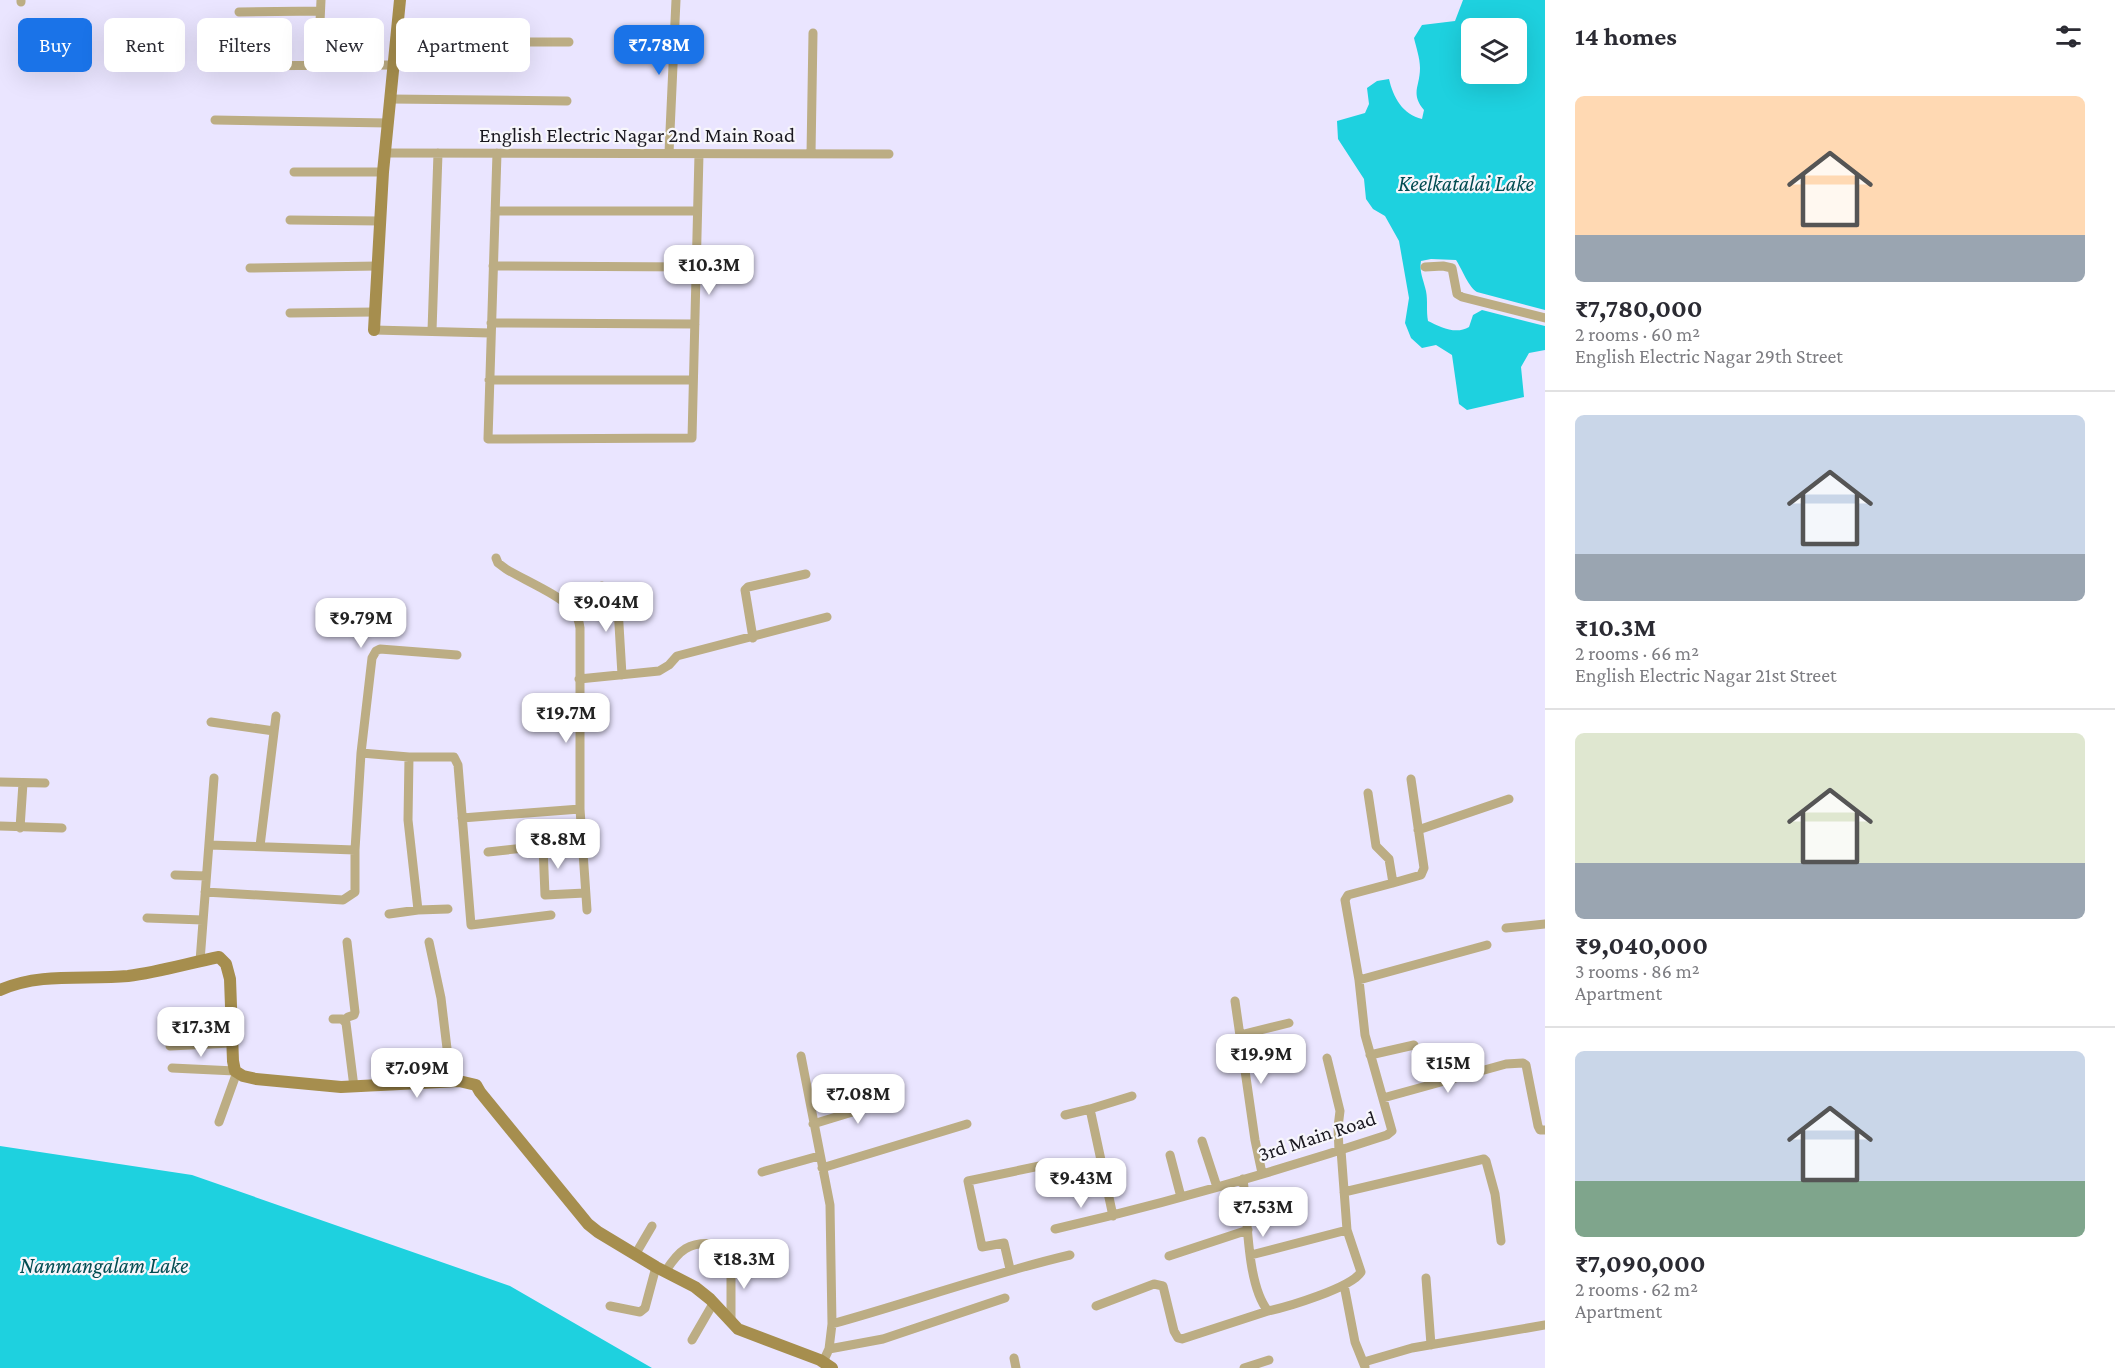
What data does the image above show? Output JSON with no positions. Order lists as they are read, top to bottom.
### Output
{
  "streets": {
    "street": ["English Electric Nagar 2nd Main Road", "3rd Main Road"]
  },
  "water": ["Keelkatalai Lake", "Nanmangalam Lake"],
  "page": {
    "heading": "14 homes",
    "chip": [
      "Buy",
      "Rent",
      "Filters",
      "New",
      "Apartment"
    ],
    "price": [
      "₹7.78M",
      "₹10.3M",
      "₹9.04M",
      "₹9.79M",
      "₹19.7M",
      "₹8.8M",
      "₹17.3M",
      "₹19.9M",
      "₹15M",
      "₹7.09M",
      "₹7.08M",
      "₹9.43M",
      "₹7.53M",
      "₹18.3M"
    ],
    "list": [
      {
        "name": "₹7,780,000",
        "note": "2 rooms · 60 m² · English Electric Nagar 29th Street"
      },
      {
        "name": "₹10.3M",
        "note": "2 rooms · 66 m² · English Electric Nagar 21st Street"
      },
      {
        "name": "₹9,040,000",
        "note": "3 rooms · 86 m² · Apartment"
      },
      {
        "name": "₹7,090,000",
        "note": "2 rooms · 62 m² · Apartment"
      }
    ]
  }
}
